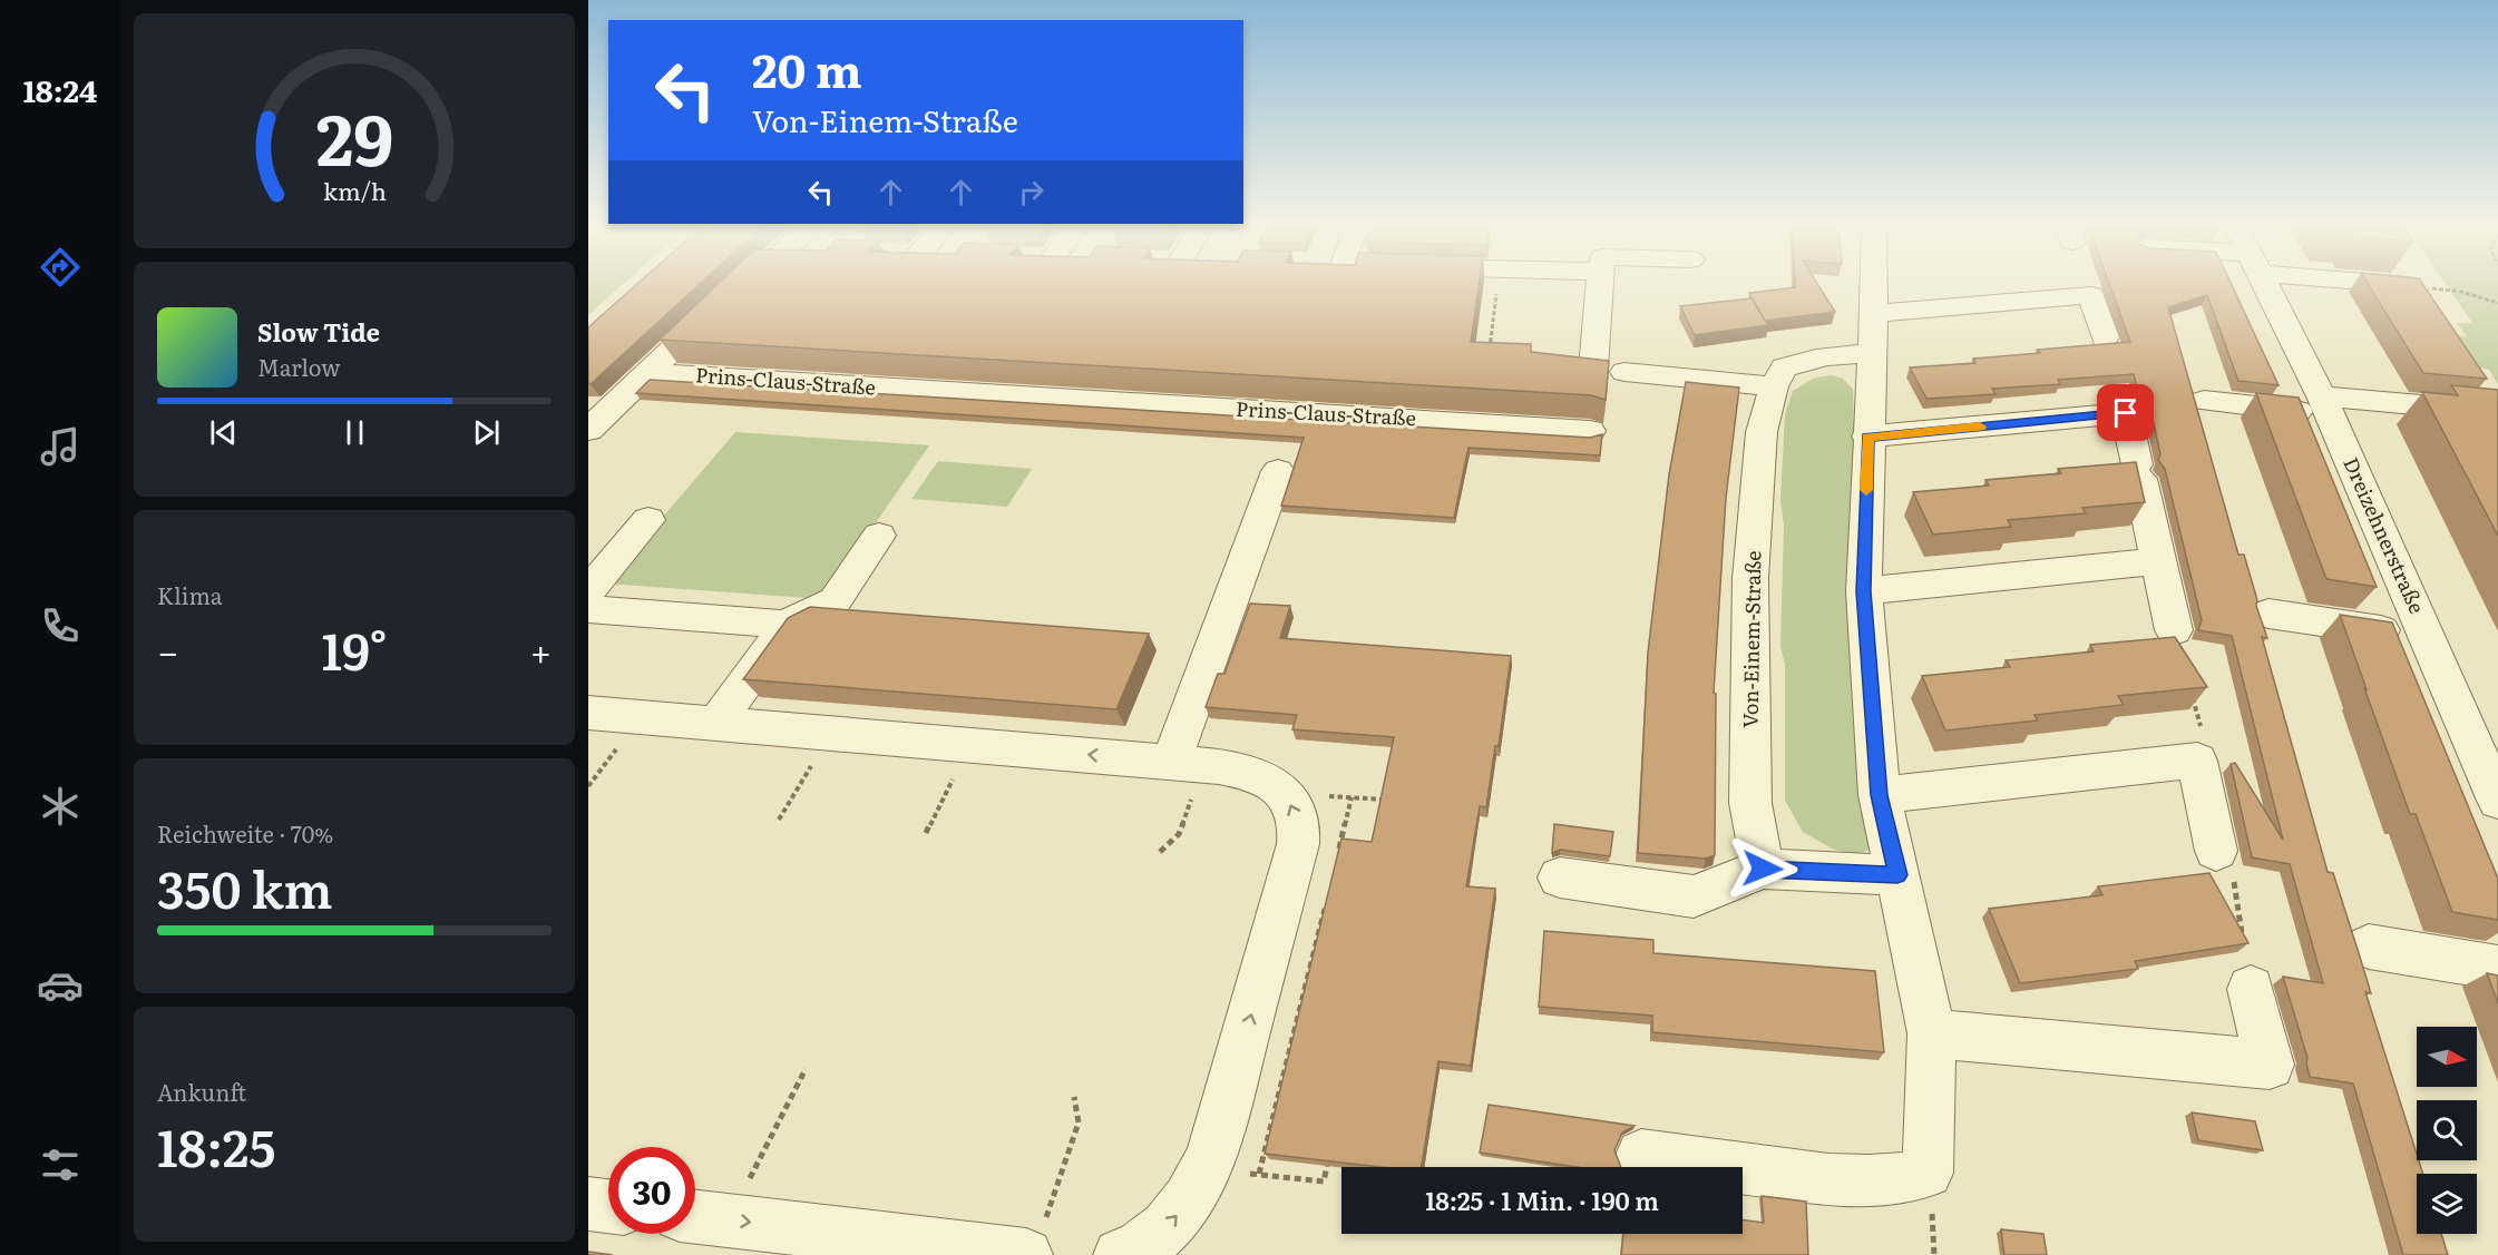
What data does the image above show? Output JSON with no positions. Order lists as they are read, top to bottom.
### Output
{
  "streets": {
    "street": ["Prins-Claus-Straße", "Dreizehnerstraße", "Von-Einem-Straße"]
  },
  "north": "right",
  "page": {
    "tabs": "18:24",
    "turn": ["20 m", "Von-Einem-Straße"],
    "song": ["Slow Tide", "Marlow"],
    "tile": [
      "Klima",
      ["Reichweite · 70%", "350 km"],
      ["Ankunft", "18:25"]
    ],
    "heat": ["−", "19°", "+"],
    "limit": "30",
    "trip": "18:25 · 1 Min. · 190 m",
    "gauge": ["29", "km/h"]
  }
}
